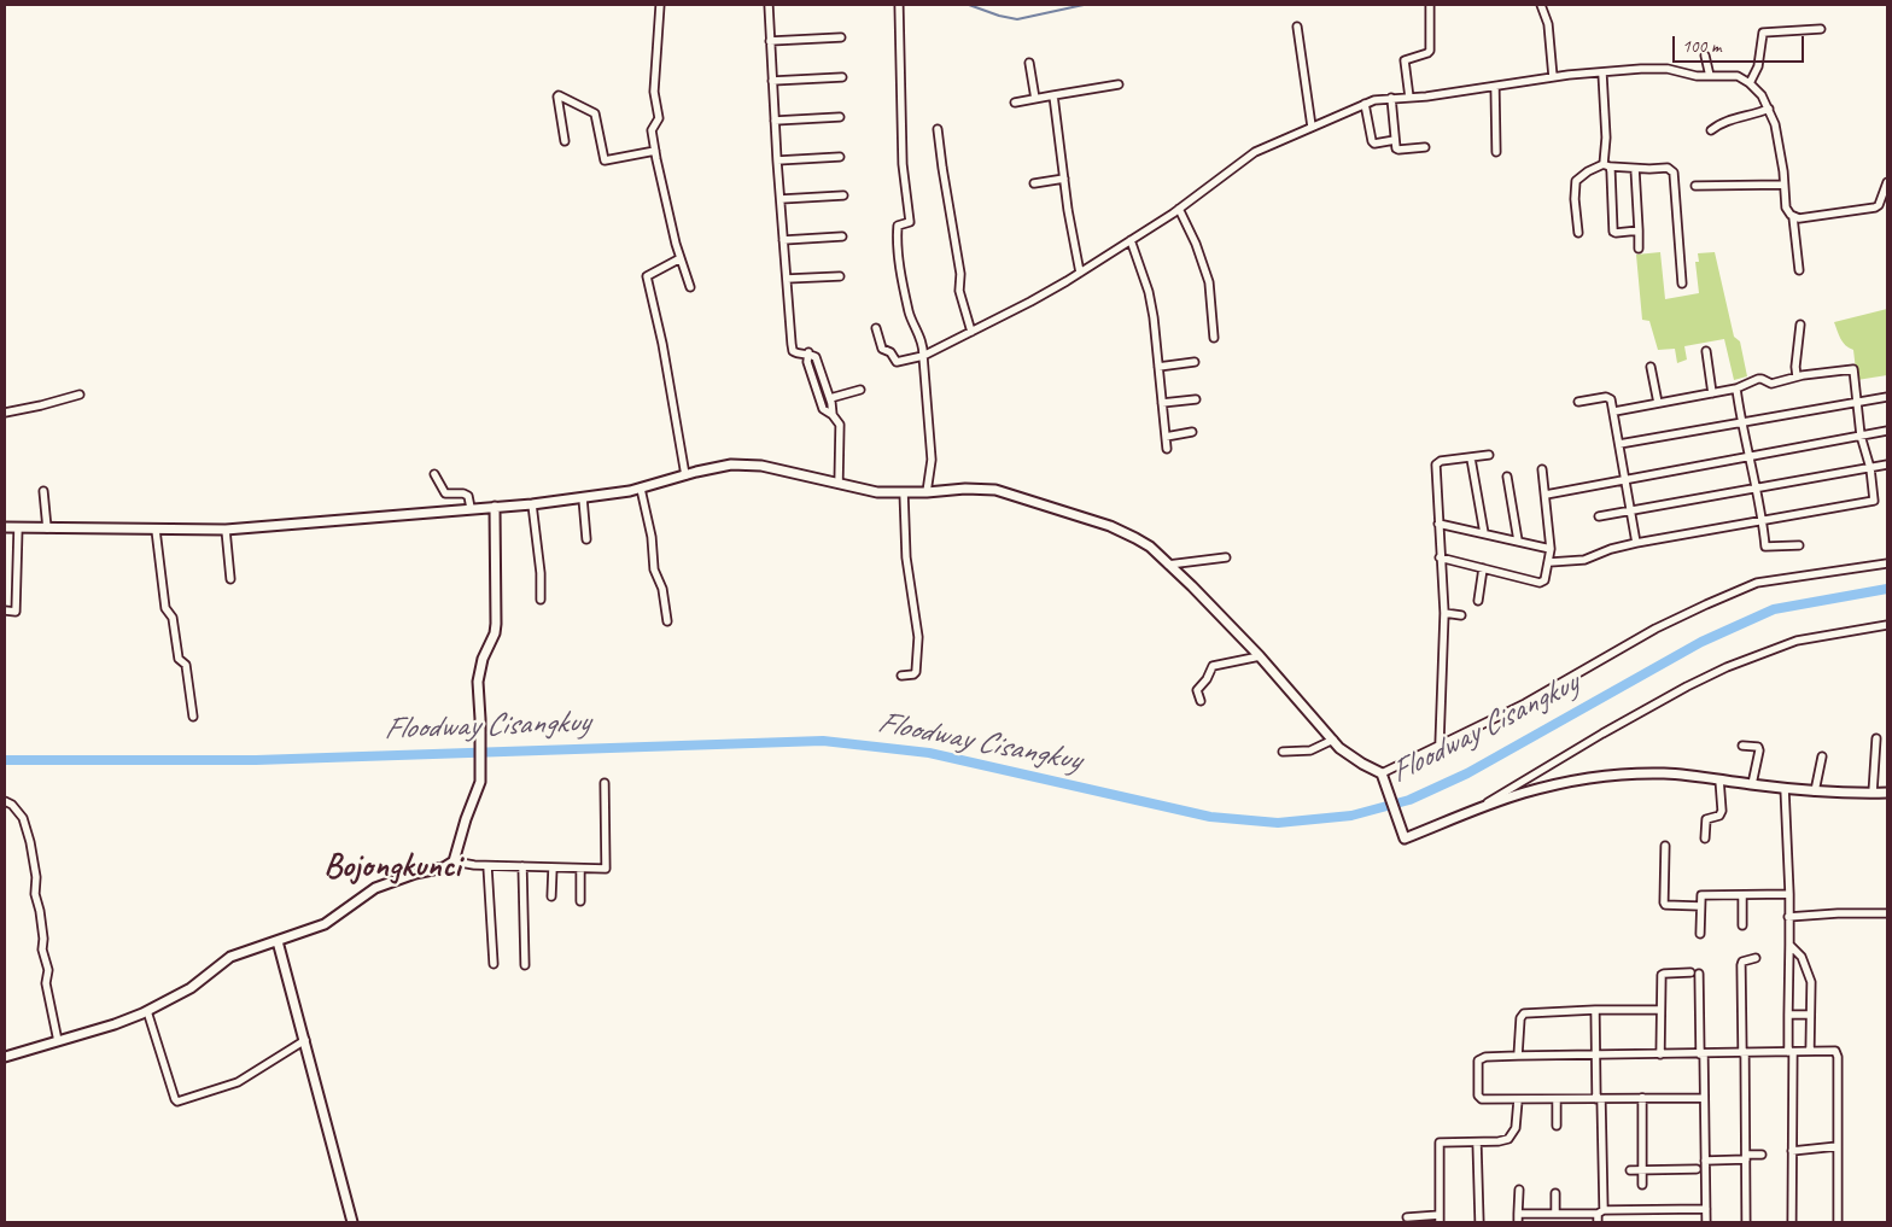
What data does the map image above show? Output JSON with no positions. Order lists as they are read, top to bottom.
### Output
{
  "districts": ["Bojongkunci"],
  "water": ["Floodway Cisangkuy"],
  "scale_bar": "100 m"
}
